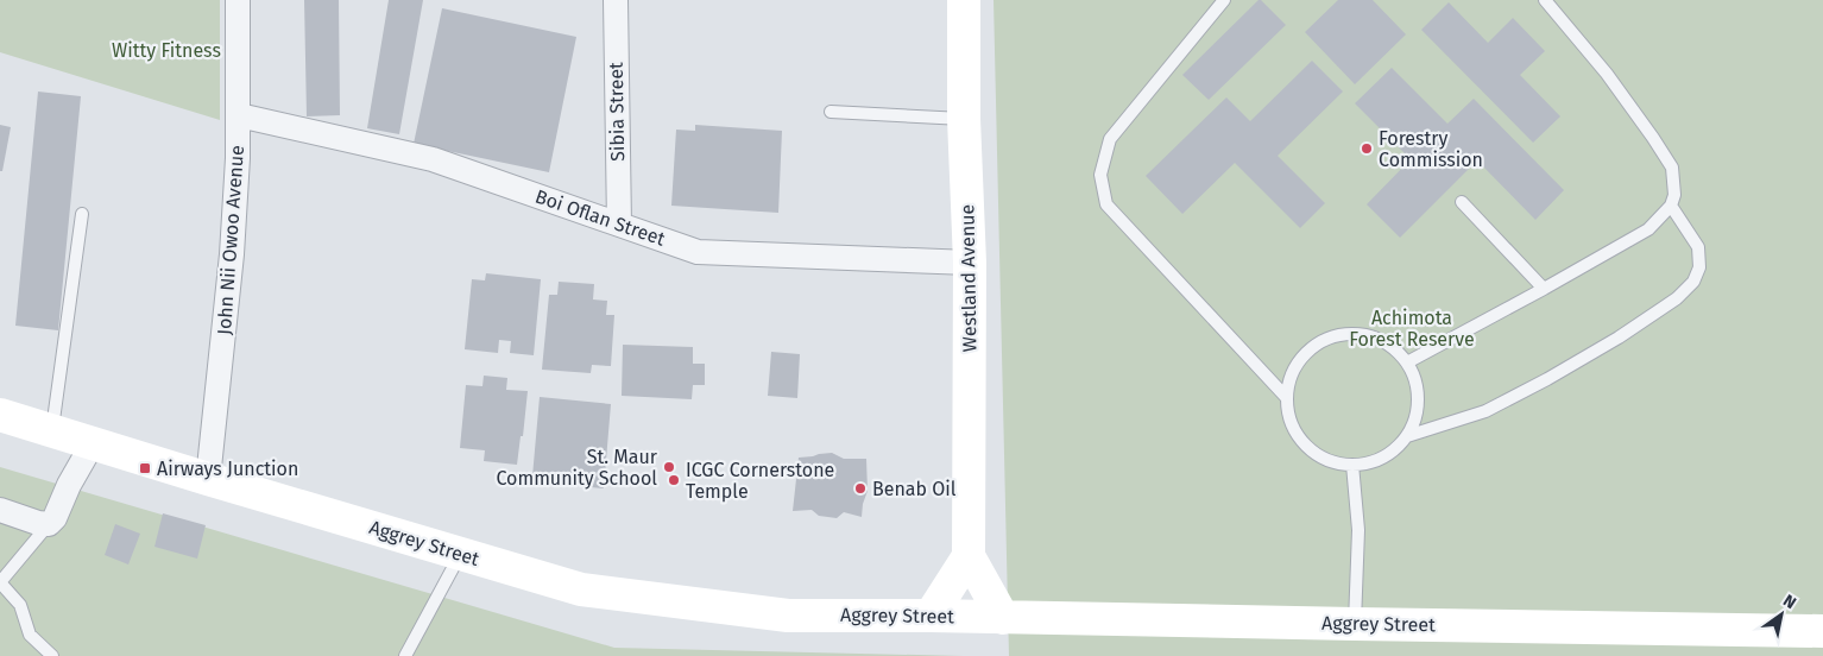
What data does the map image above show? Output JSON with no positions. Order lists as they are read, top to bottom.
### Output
{
  "streets": {
    "main road": ["Westland Avenue", "Aggrey Street"],
    "street": ["Sibia Street", "Boi Oflan Street", "John Nii Owoo Avenue"]
  },
  "crossings": [
    ["Sibia Street", "Boi Oflan Street"],
    ["Boi Oflan Street", "John Nii Owoo Avenue"],
    ["Boi Oflan Street", "Westland Avenue"],
    ["John Nii Owoo Avenue", "Aggrey Street"],
    ["Westland Avenue", "Aggrey Street"]
  ],
  "parks": ["Witty Fitness", "Achimota Forest Reserve"],
  "places": {
    "other": [
      "Forestry Commission",
      "St. Maur Community School",
      "ICGC Cornerstone Temple",
      "Benab Oil"
    ],
    "transit": ["Airways Junction"]
  },
  "north": "top right"
}
